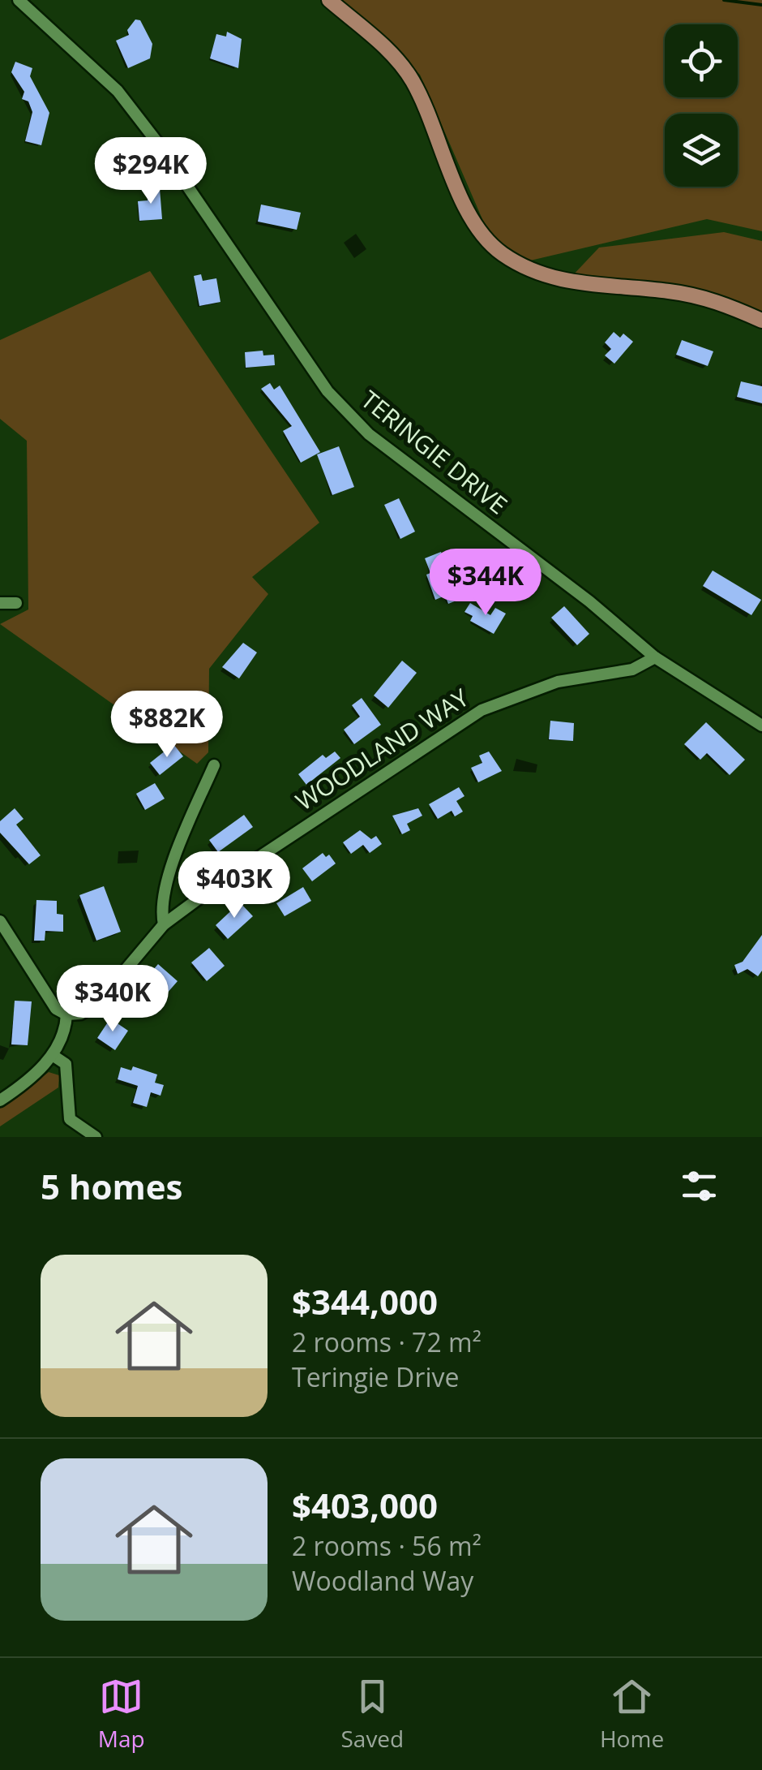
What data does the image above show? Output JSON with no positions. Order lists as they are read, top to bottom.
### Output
{
  "streets": {
    "street": ["TERINGIE DRIVE", "WOODLAND WAY"]
  },
  "crossings": [
    ["TERINGIE DRIVE", "WOODLAND WAY"]
  ],
  "page": {
    "price": [
      "$294K",
      "$344K",
      "$882K",
      "$403K",
      "$340K"
    ],
    "heading": "5 homes",
    "list": [
      {
        "name": "$344,000",
        "note": "2 rooms · 72 m² · Teringie Drive"
      },
      {
        "name": "$403,000",
        "note": "2 rooms · 56 m² · Woodland Way"
      }
    ],
    "tabs": ["Map", "Saved", "Home"]
  }
}
